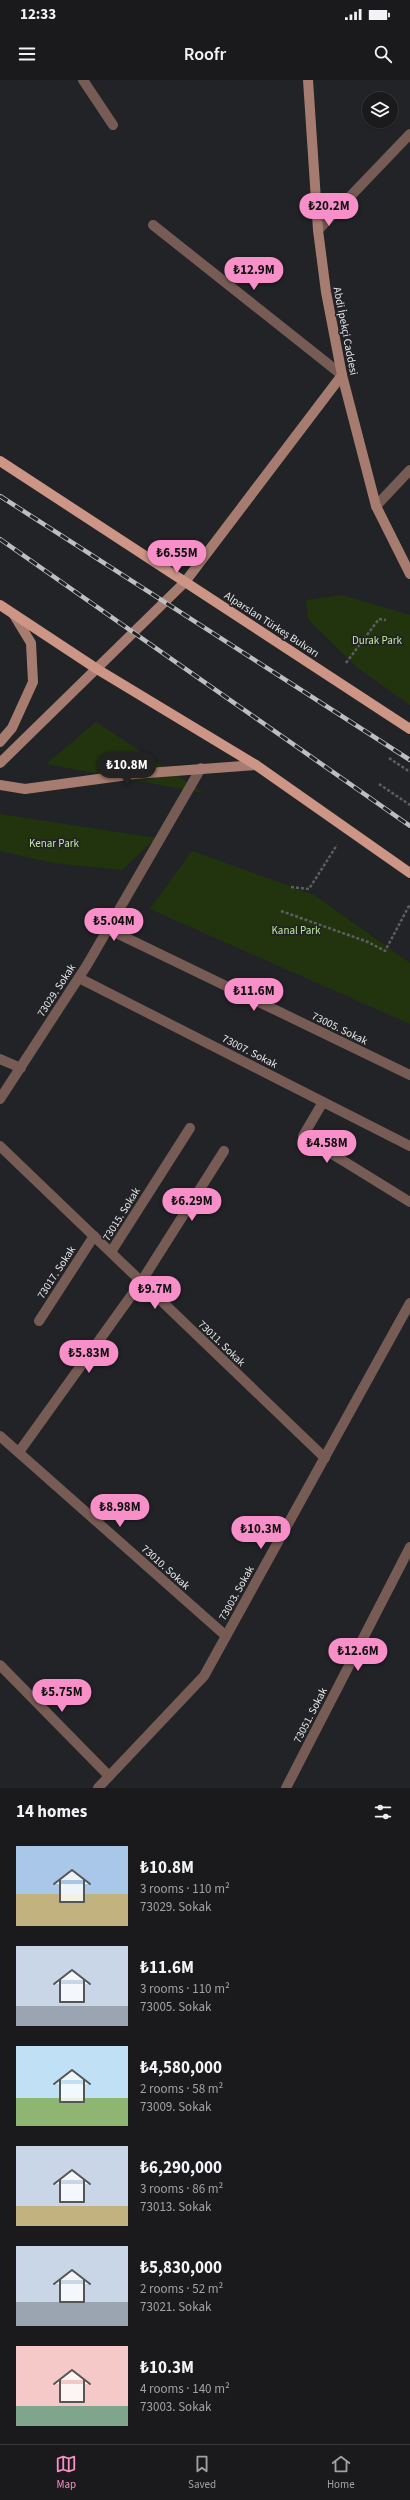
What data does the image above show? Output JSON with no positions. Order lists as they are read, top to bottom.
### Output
{
  "streets": {
    "main road": ["Abdi İpekçi Caddesi", "Alparslan Türkeş Bulvarı"],
    "street": [
      "73029. Sokak",
      "73005. Sokak",
      "73007. Sokak",
      "73015. Sokak",
      "73017. Sokak",
      "73011. Sokak",
      "73010. Sokak",
      "73003. Sokak",
      "73051. Sokak"
    ]
  },
  "crossings": [
    ["73029. Sokak", "73005. Sokak"],
    ["73029. Sokak", "73007. Sokak"],
    ["73015. Sokak", "73011. Sokak"],
    ["73017. Sokak", "73011. Sokak"],
    ["73011. Sokak", "73003. Sokak"],
    ["73010. Sokak", "73003. Sokak"]
  ],
  "parks": ["Durak Park", "Kenar Park", "Kanal Park"],
  "page": {
    "status": "12:33",
    "header": "Roofr",
    "price": [
      "₺20.2M",
      "₺12.9M",
      "₺6.55M",
      "₺10.8M",
      "₺5.04M",
      "₺11.6M",
      "₺4.58M",
      "₺6.29M",
      "₺9.7M",
      "₺5.83M",
      "₺8.98M",
      "₺10.3M",
      "₺12.6M",
      "₺5.75M"
    ],
    "heading": "14 homes",
    "list": [
      {
        "name": "₺10.8M",
        "note": "3 rooms · 110 m² · 73029. Sokak"
      },
      {
        "name": "₺11.6M",
        "note": "3 rooms · 110 m² · 73005. Sokak"
      },
      {
        "name": "₺4,580,000",
        "note": "2 rooms · 58 m² · 73009. Sokak"
      },
      {
        "name": "₺6,290,000",
        "note": "3 rooms · 86 m² · 73013. Sokak"
      },
      {
        "name": "₺5,830,000",
        "note": "2 rooms · 52 m² · 73021. Sokak"
      },
      {
        "name": "₺10.3M",
        "note": "4 rooms · 140 m² · 73003. Sokak"
      }
    ],
    "tabs": ["Map", "Saved", "Home"]
  }
}
